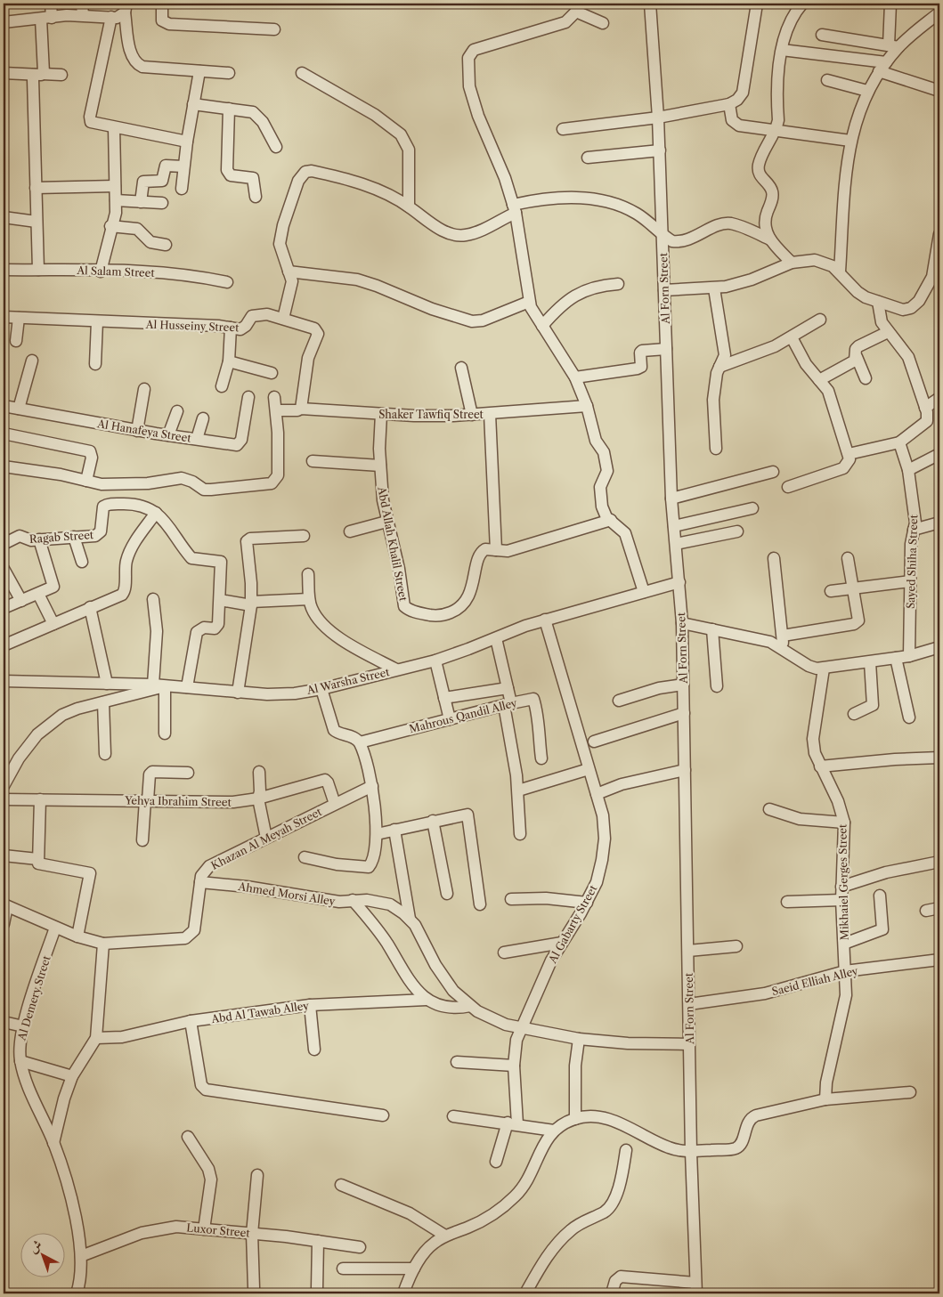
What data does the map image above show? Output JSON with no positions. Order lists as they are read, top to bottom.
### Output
{
  "streets": {
    "street": [
      "Al Salam Street",
      "Al Forn Street",
      "Al Husseiny Street",
      "Shaker Tawfiq Street",
      "Al Hanafeya Street",
      "Ragab Street",
      "Abd Allah Khalil Street",
      "Sayed Shiha Street",
      "Al Warsha Street",
      "Mahrous Qandil Alley",
      "Yehya Ibrahim Street",
      "Khazan Al Meyah Street",
      "Mikhaiel Gerges Street",
      "Ahmed Morsi Alley",
      "Al Gabarty Street",
      "Saeid Elliah Alley",
      "Al Demery Street",
      "Abd Al Tawab Alley",
      "Luxor Street"
    ]
  },
  "crossings": [
    ["Al Forn Street", "Al Warsha Street"],
    ["Al Forn Street", "Ahmed Morsi Alley"],
    ["Al Forn Street", "Saeid Elliah Alley"],
    ["Al Husseiny Street", "Shaker Tawfiq Street"],
    ["Shaker Tawfiq Street", "Abd Allah Khalil Street"],
    ["Al Warsha Street", "Al Gabarty Street"],
    ["Yehya Ibrahim Street", "Khazan Al Meyah Street"],
    ["Khazan Al Meyah Street", "Ahmed Morsi Alley"],
    ["Mikhaiel Gerges Street", "Saeid Elliah Alley"],
    ["Ahmed Morsi Alley", "Al Gabarty Street"],
    ["Al Demery Street", "Luxor Street"]
  ],
  "north": "top left"
}
